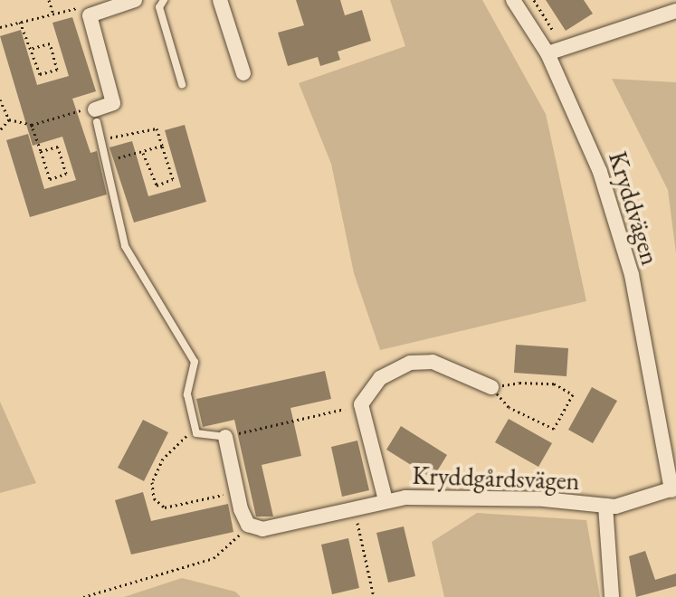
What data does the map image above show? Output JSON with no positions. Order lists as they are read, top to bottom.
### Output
{
  "streets": {
    "street": ["Kryddvägen", "Kryddgårdsvägen"]
  },
  "crossings": [
    ["Kryddvägen", "Kryddgårdsvägen"]
  ]
}
